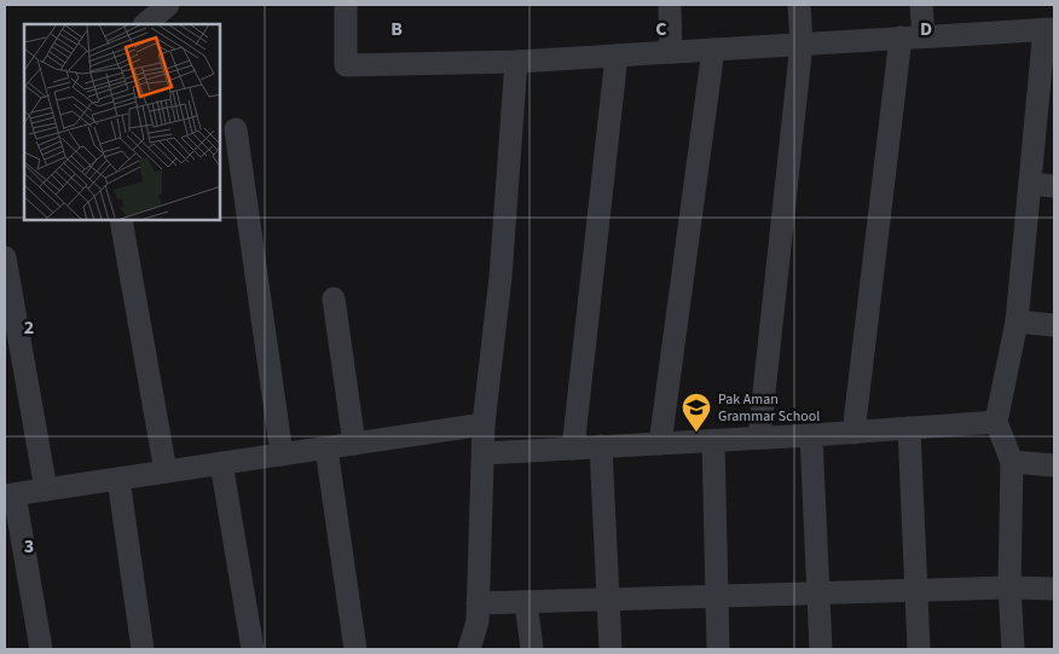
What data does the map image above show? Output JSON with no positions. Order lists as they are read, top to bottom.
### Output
{
  "places": {
    "school or university": ["Pak Aman Grammar School"]
  },
  "grid": {
    "columns": ["B", "C", "D"],
    "rows": ["2", "3"]
  }
}
